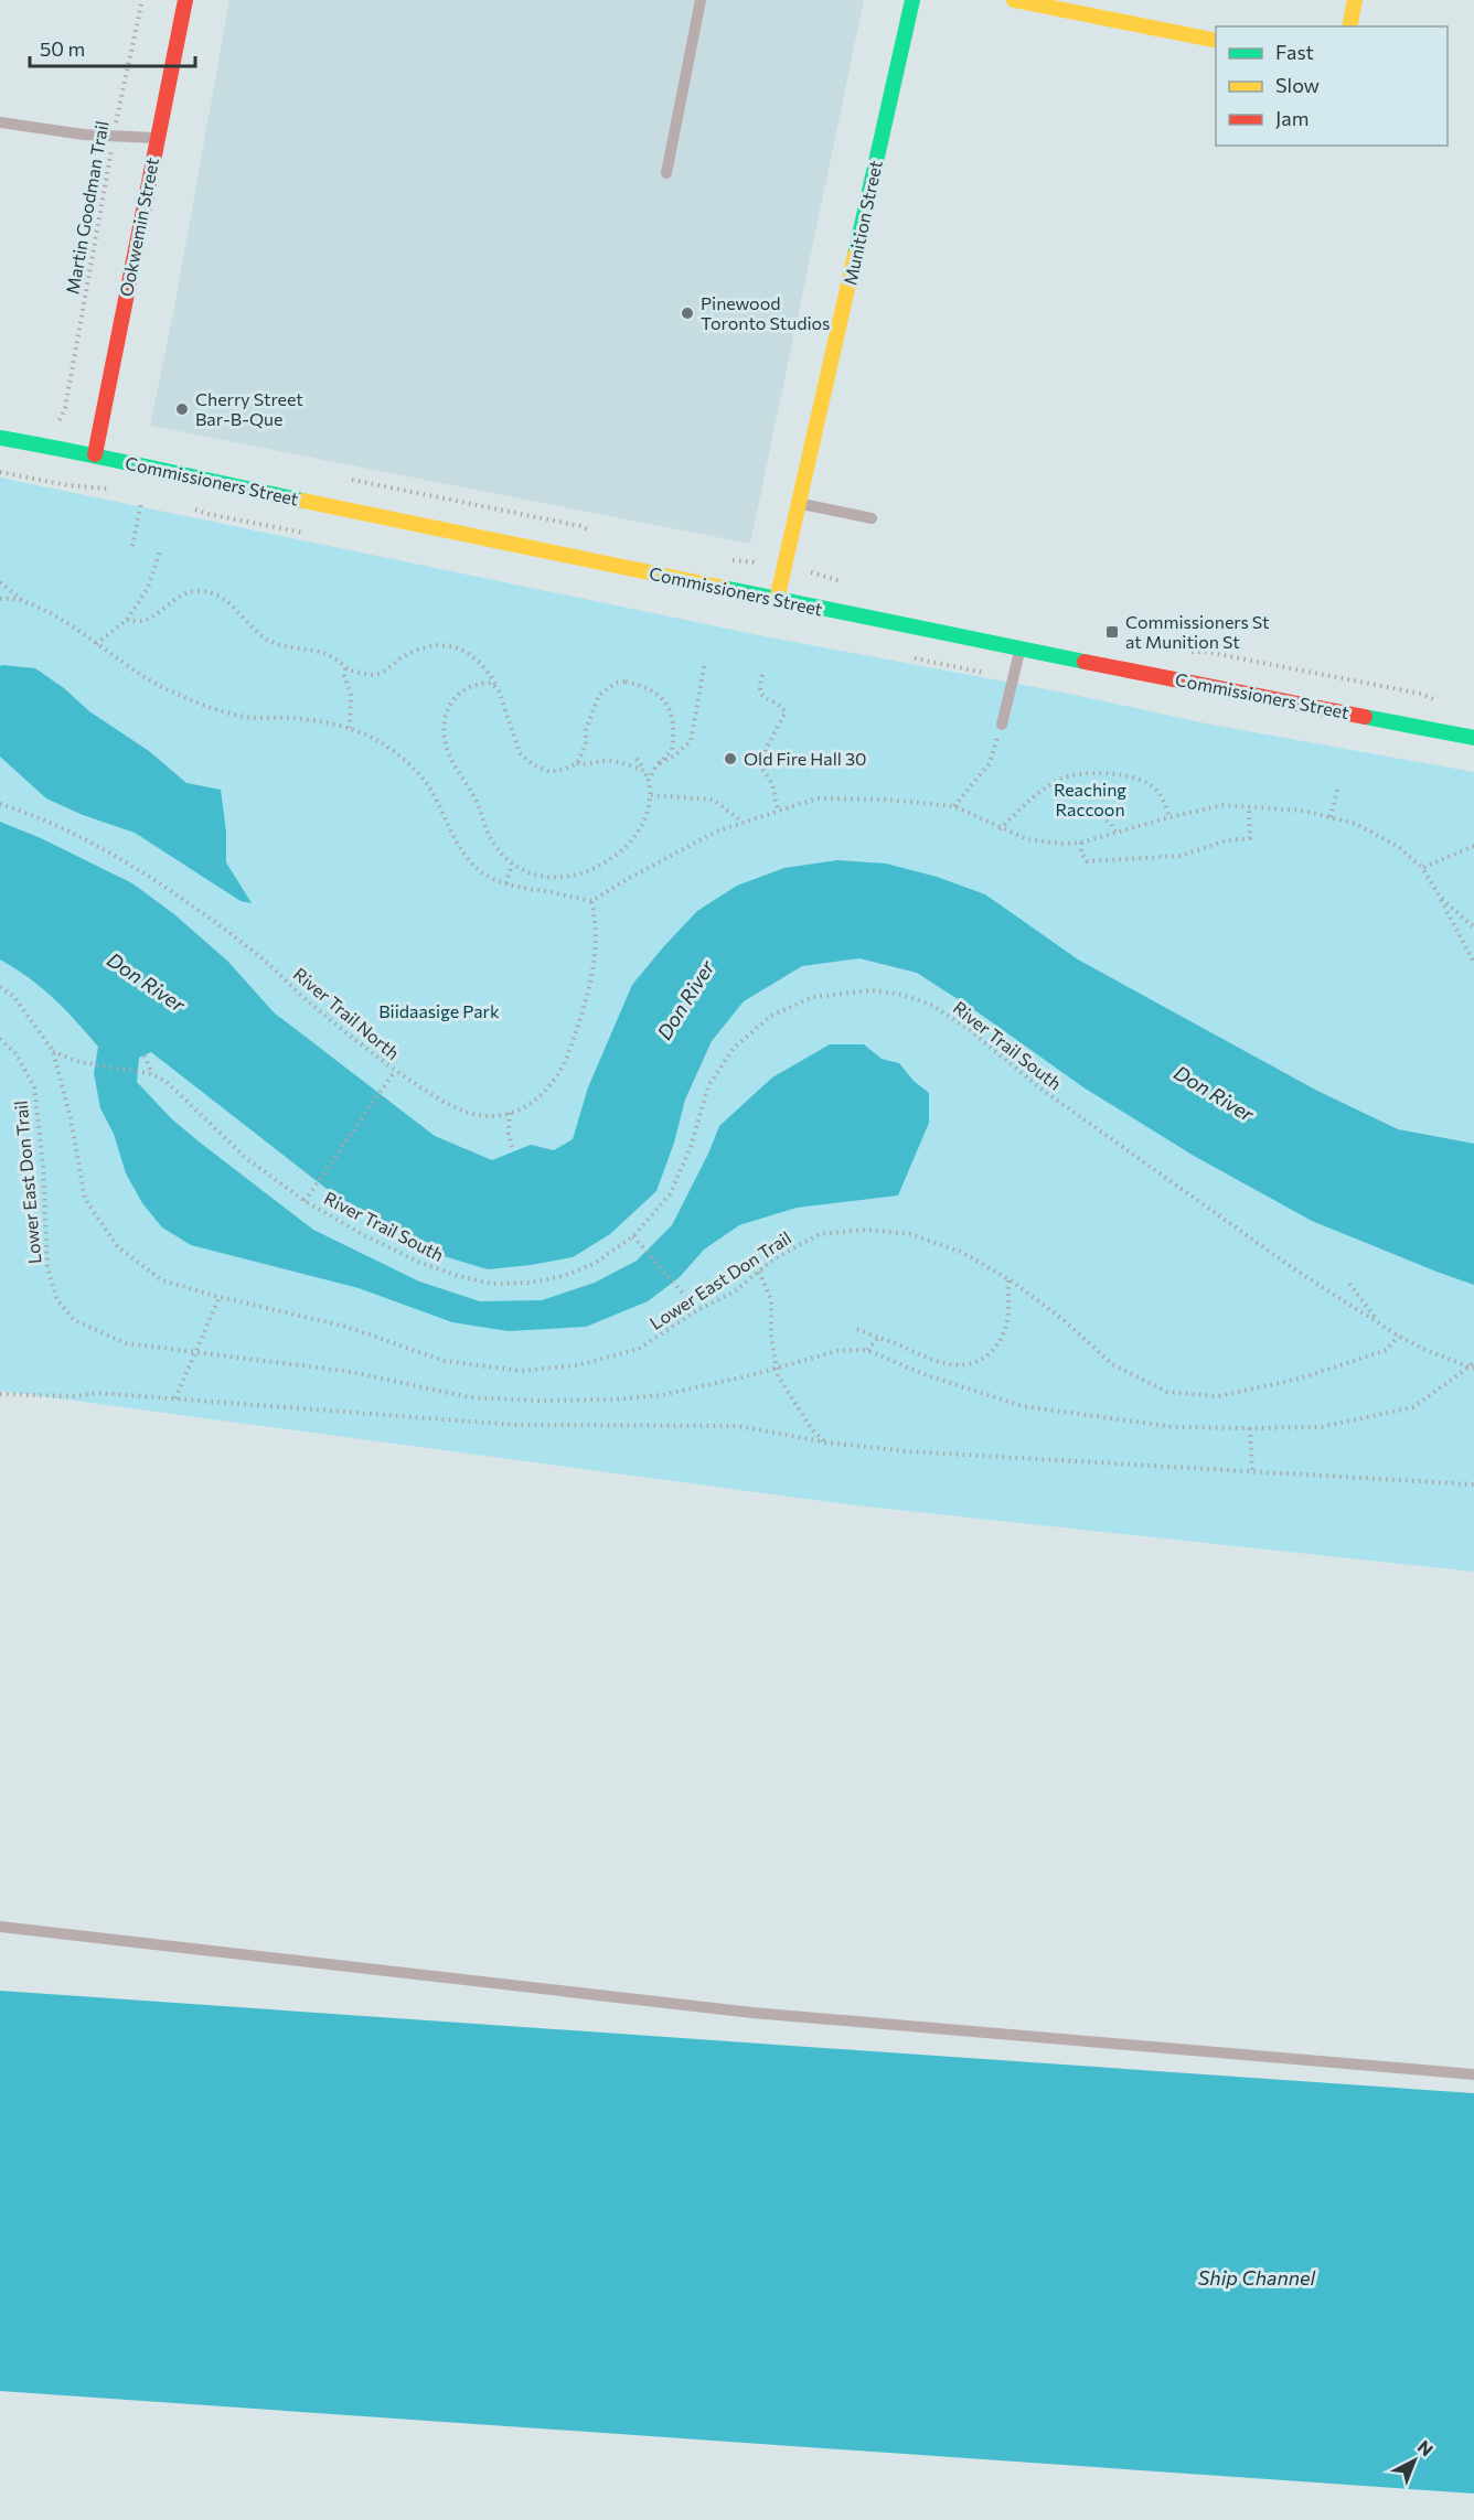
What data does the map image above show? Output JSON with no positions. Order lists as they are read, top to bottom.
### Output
{
  "streets": {
    "street": ["Munition Street", "Ookwemin Street", "Commissioners Street"],
    "path": [
      "Martin Goodman Trail",
      "River Trail North",
      "River Trail South",
      "Lower East Don Trail"
    ]
  },
  "crossings": [
    ["Munition Street", "Commissioners Street"],
    ["Ookwemin Street", "Commissioners Street"],
    ["River Trail South", "Lower East Don Trail"]
  ],
  "water": ["Don River", "Ship Channel"],
  "parks": ["Reaching Raccoon", "Biidaasige Park"],
  "places": {
    "other": ["Pinewood Toronto Studios", "Cherry Street Bar-B-Que", "Old Fire Hall 30"],
    "transit": ["Commissioners St at Munition St"]
  },
  "legend": ["Fast", "Slow", "Jam"],
  "scale_bar": "50 m",
  "north": "top right"
}
